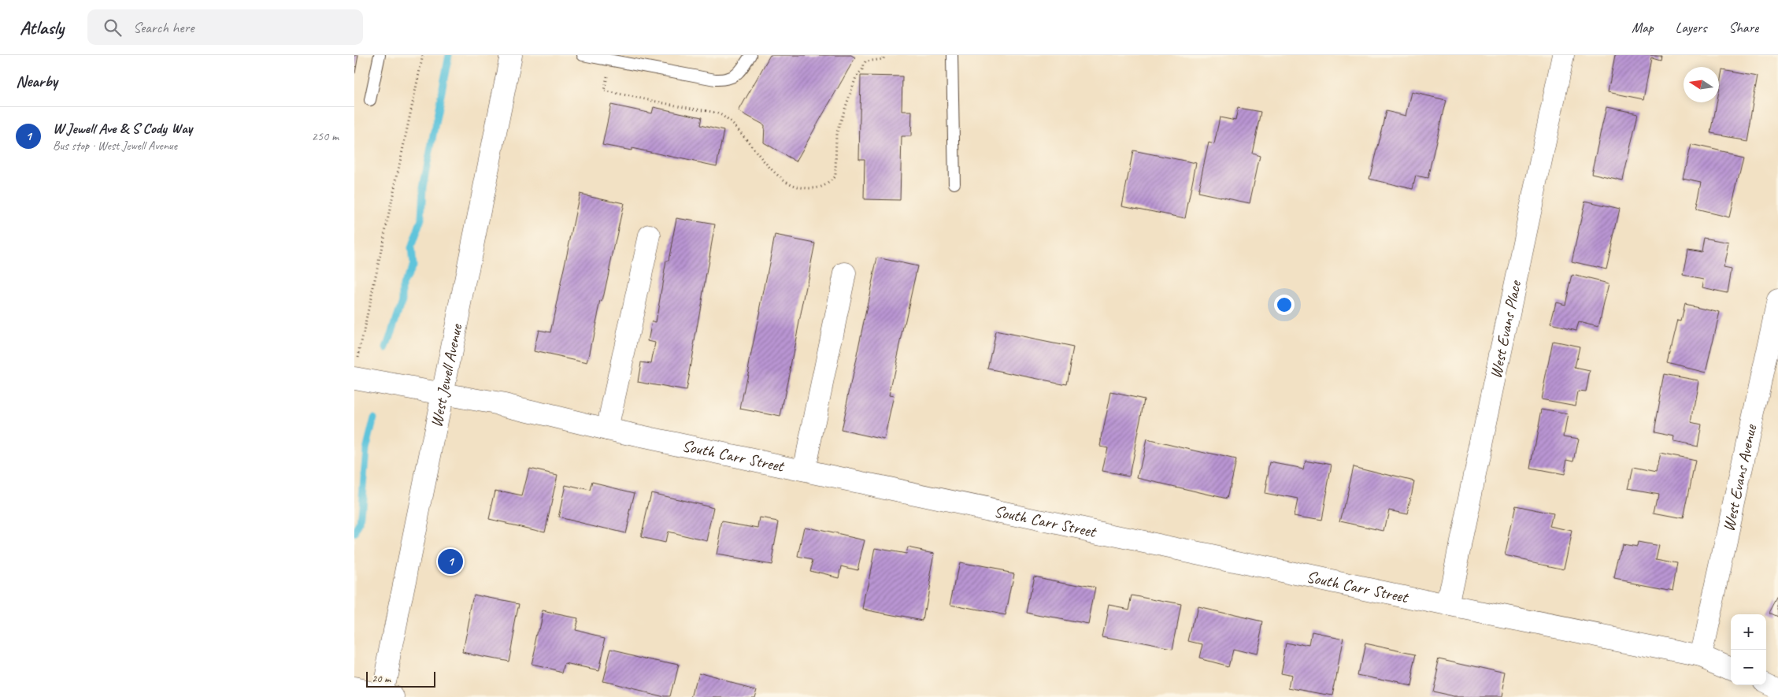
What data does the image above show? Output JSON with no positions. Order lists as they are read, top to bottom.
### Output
{
  "streets": {
    "street": [
      "West Evans Place",
      "West Jewell Avenue",
      "South Carr Street",
      "West Evans Avenue"
    ]
  },
  "crossings": [
    ["West Evans Place", "South Carr Street"],
    ["West Jewell Avenue", "South Carr Street"],
    ["South Carr Street", "West Evans Avenue"]
  ],
  "scale_bar": "20 m",
  "north": "left",
  "page": {
    "header": "Atlasly",
    "search": "Search here",
    "nav": ["Map", "Layers", "Share"],
    "heading": "Nearby",
    "list": [
      {
        "mark": "1",
        "name": "W Jewell Ave & S Cody Way",
        "note": "Bus stop · West Jewell Avenue",
        "value": "250 m"
      }
    ],
    "pins": "1",
    "map_buttons": ["+", "−"],
    "scale": "20 m"
  }
}
